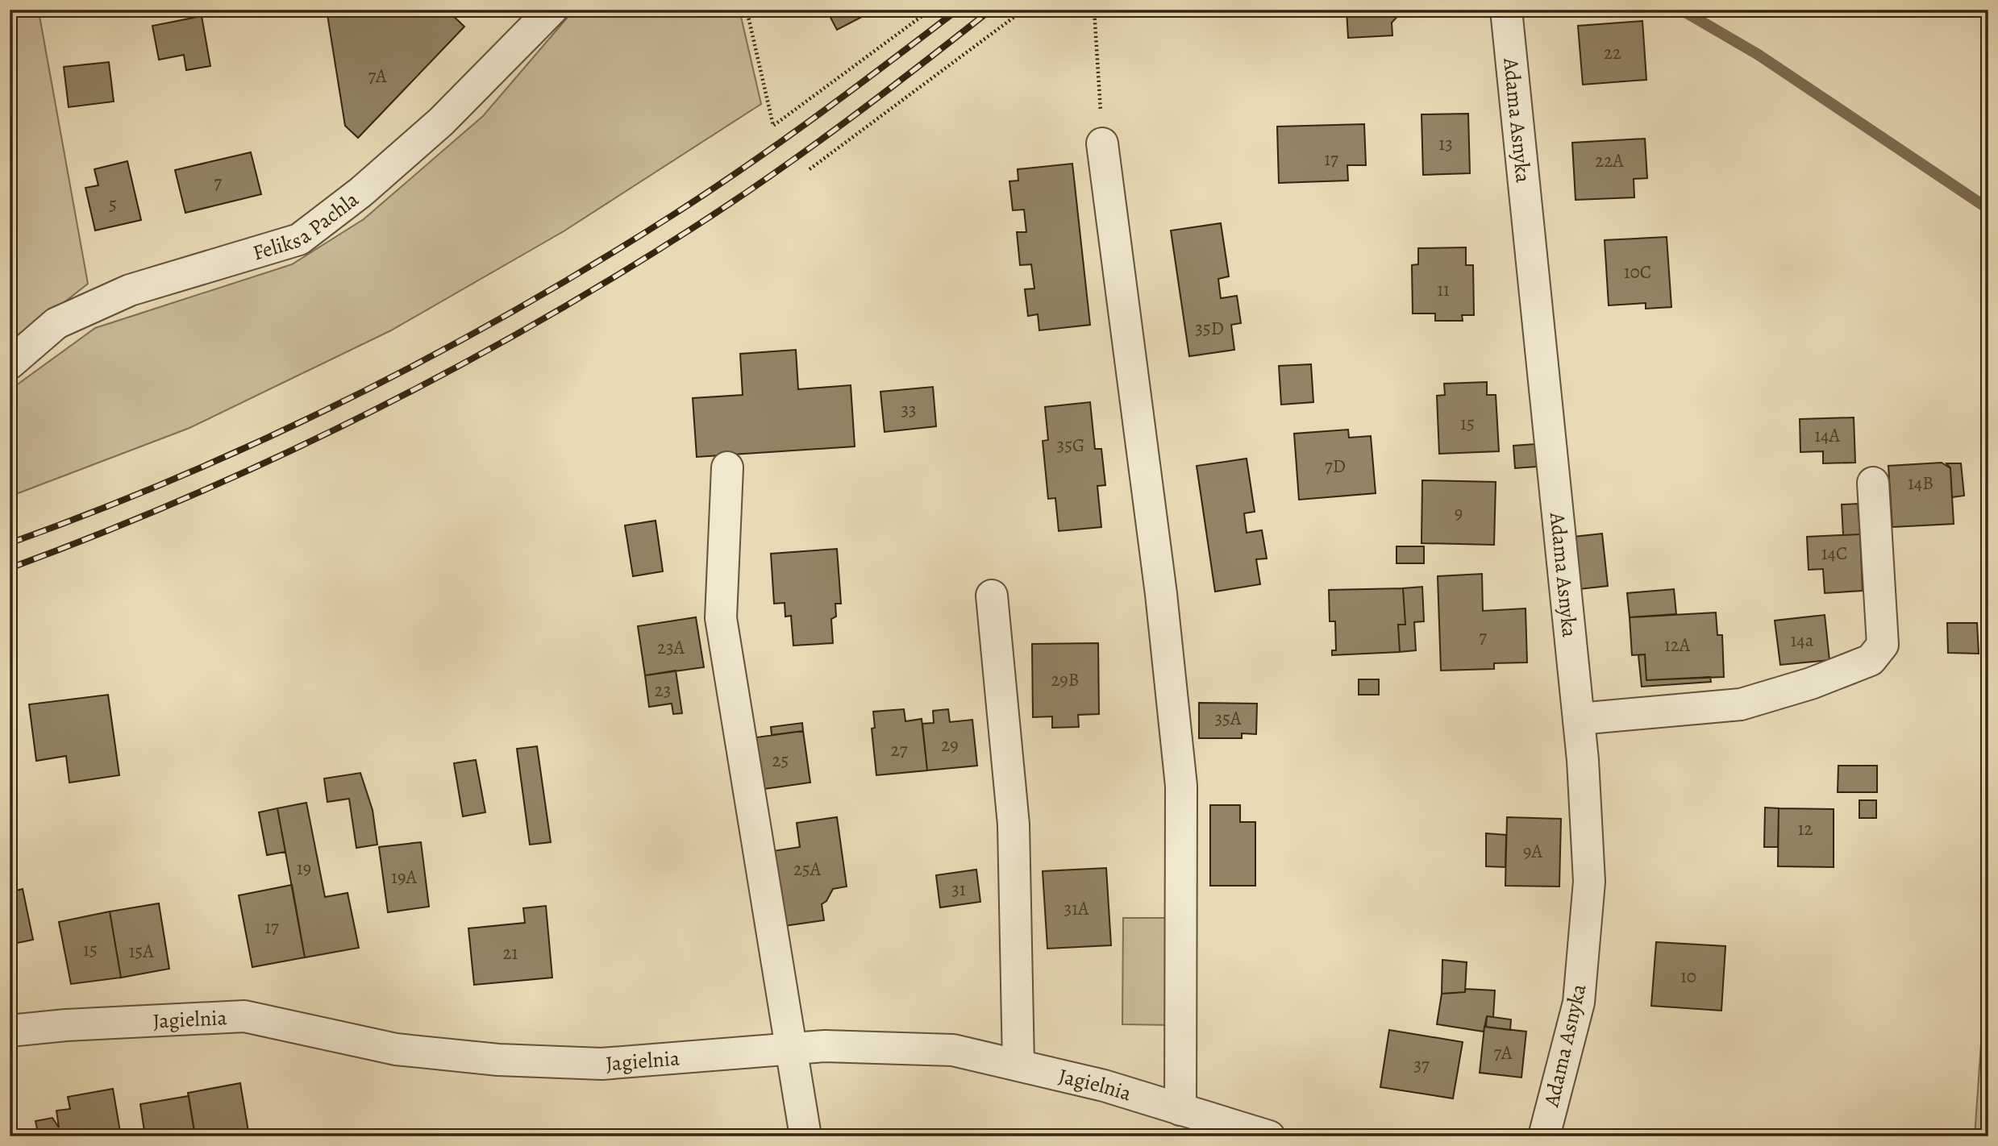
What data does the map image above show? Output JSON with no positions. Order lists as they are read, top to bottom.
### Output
{
  "streets": {
    "street": ["Adama Asnyka", "Feliksa Pachla", "Jagielnia"]
  },
  "house_numbers": [
    "22",
    "7A",
    "13",
    "17",
    "22A",
    "7",
    "5",
    "10C",
    "11",
    "35D",
    "33",
    "15",
    "14A",
    "35G",
    "7D",
    "14B",
    "9",
    "14C",
    "7",
    "14a",
    "12A",
    "23A",
    "29B",
    "23",
    "35A",
    "29",
    "27",
    "25",
    "12",
    "9A",
    "19",
    "25A",
    "19A",
    "31",
    "31A",
    "17",
    "15",
    "15A",
    "21",
    "10",
    "7A",
    "37"
  ]
}
